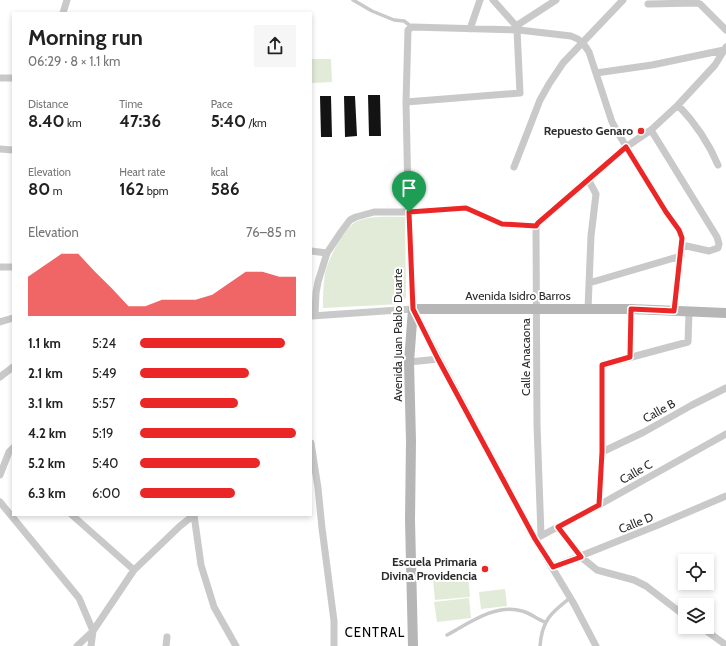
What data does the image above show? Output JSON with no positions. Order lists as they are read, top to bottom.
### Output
{
  "streets": {
    "street": [
      "Avenida Isidro Barros",
      "Avenida Juan Pablo Duarte",
      "Calle Anacaona",
      "Calle B",
      "Calle C",
      "Calle D"
    ]
  },
  "crossings": [
    ["Avenida Isidro Barros", "Avenida Juan Pablo Duarte"],
    ["Avenida Isidro Barros", "Calle Anacaona"],
    ["Calle Anacaona", "Calle C"]
  ],
  "districts": ["CENTRAL"],
  "places": ["Repuesto Genaro", "Escuela Primaria Divina Providencia"],
  "page": {
    "heading": ["Morning run", "06:29 · 8 × 1.1 km"],
    "stats": [
      ["Distance", "8.40 km"],
      ["Time", "47:36"],
      ["Pace", "5:40 /km"],
      ["Elevation", "80 m"],
      ["Heart rate", "162 bpm"],
      ["kcal", "586"]
    ],
    "chart": ["Elevation", "76–85 m"],
    "list": [
      {
        "name": "1.1 km",
        "note": "5:24"
      },
      {
        "name": "2.1 km",
        "note": "5:49"
      },
      {
        "name": "3.1 km",
        "note": "5:57"
      },
      {
        "name": "4.2 km",
        "note": "5:19"
      },
      {
        "name": "5.2 km",
        "note": "5:40"
      },
      {
        "name": "6.3 km",
        "note": "6:00"
      }
    ]
  }
}
